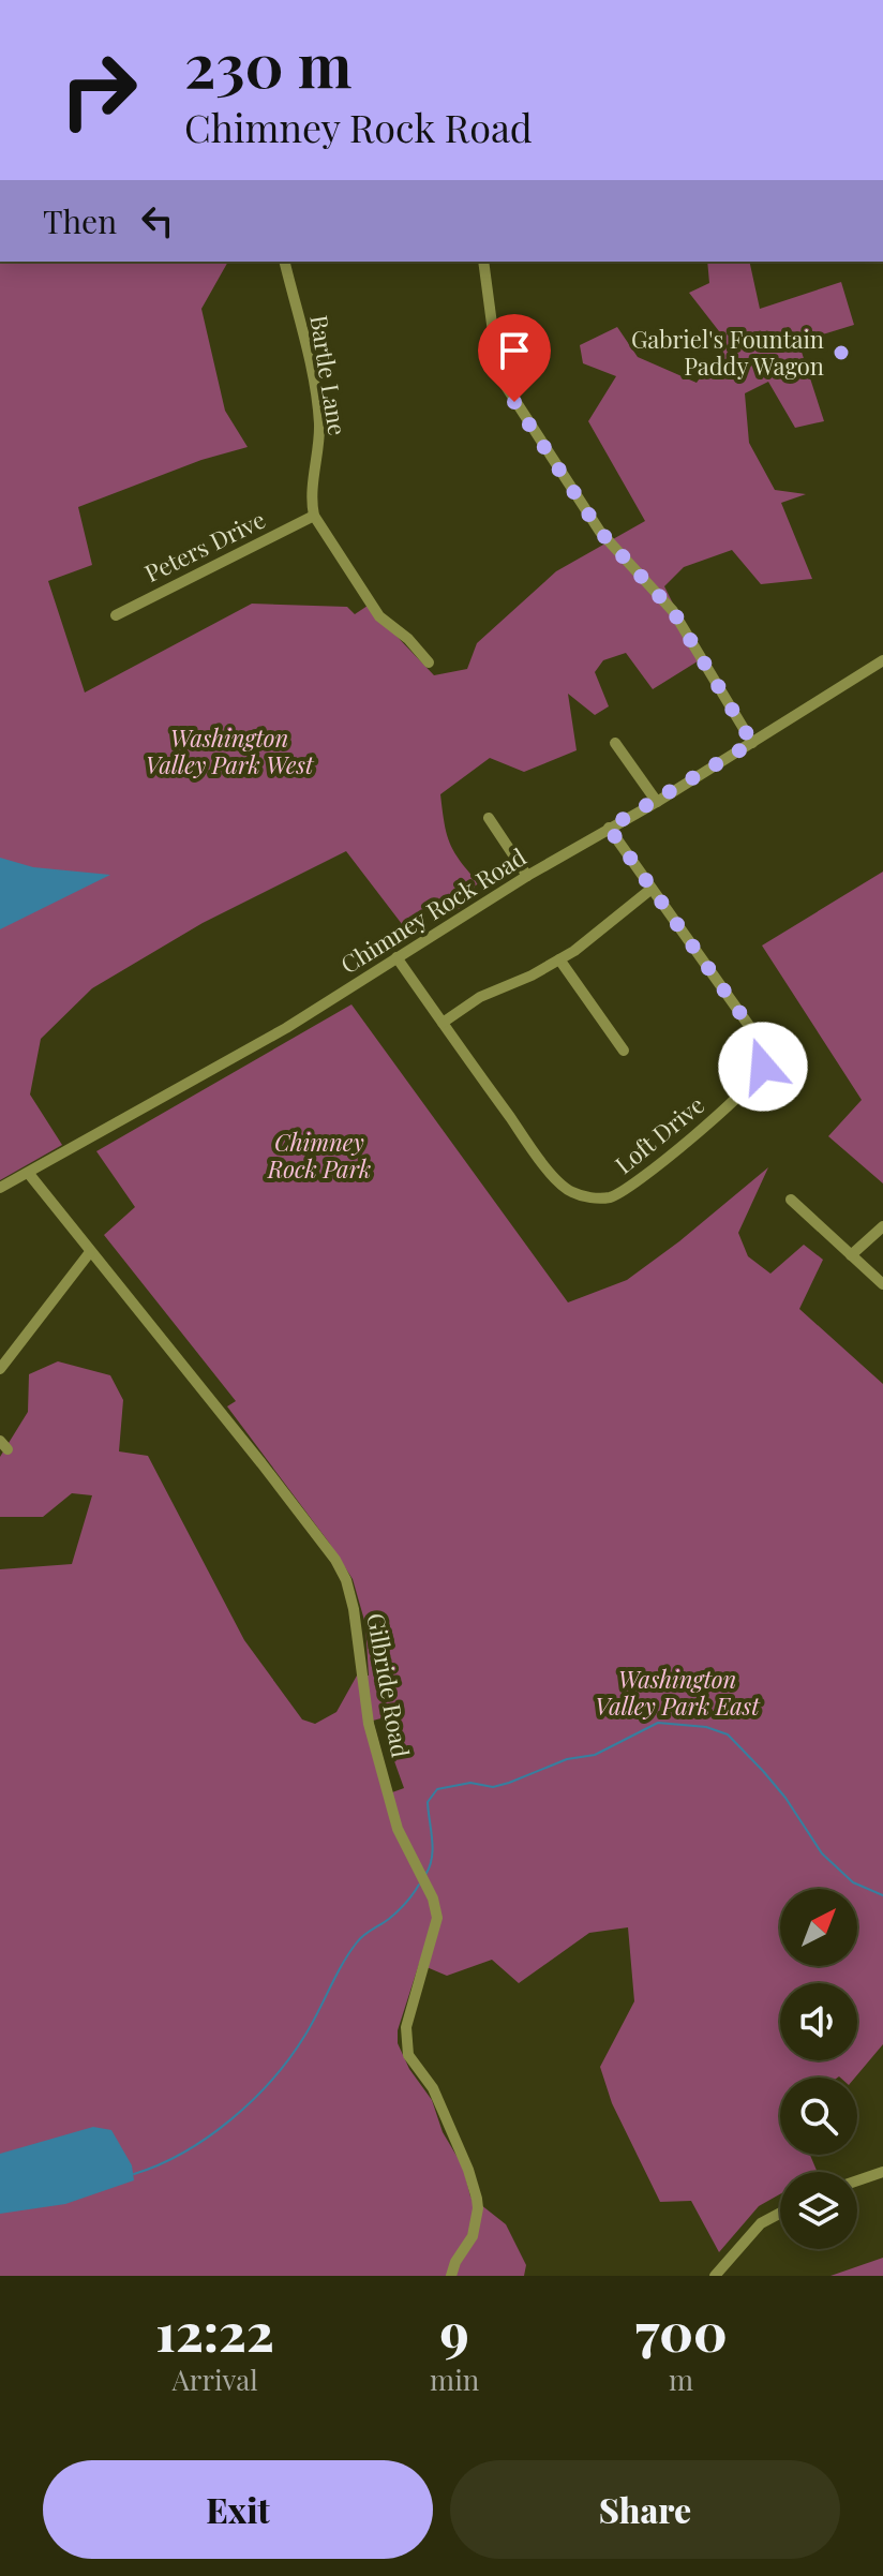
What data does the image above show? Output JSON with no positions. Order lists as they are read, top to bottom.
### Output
{
  "streets": {
    "street": [
      "Bartle Lane",
      "Peters Drive",
      "Chimney Rock Road",
      "Loft Drive",
      "Gilbride Road"
    ]
  },
  "crossings": [
    ["Bartle Lane", "Peters Drive"],
    ["Chimney Rock Road", "Loft Drive"],
    ["Chimney Rock Road", "Gilbride Road"]
  ],
  "parks": ["Washington Valley Park West", "Chimney Rock Park", "Washington Valley Park East"],
  "places": ["Gabriel's Fountain Paddy Wagon"],
  "north": "top right",
  "page": {
    "turn": ["230 m", "Chimney Rock Road"],
    "then": "Then",
    "eta": [
      "12:22",
      "Arrival",
      "9",
      "min",
      "700",
      "m"
    ],
    "buttons": ["Exit", "Share"]
  }
}
